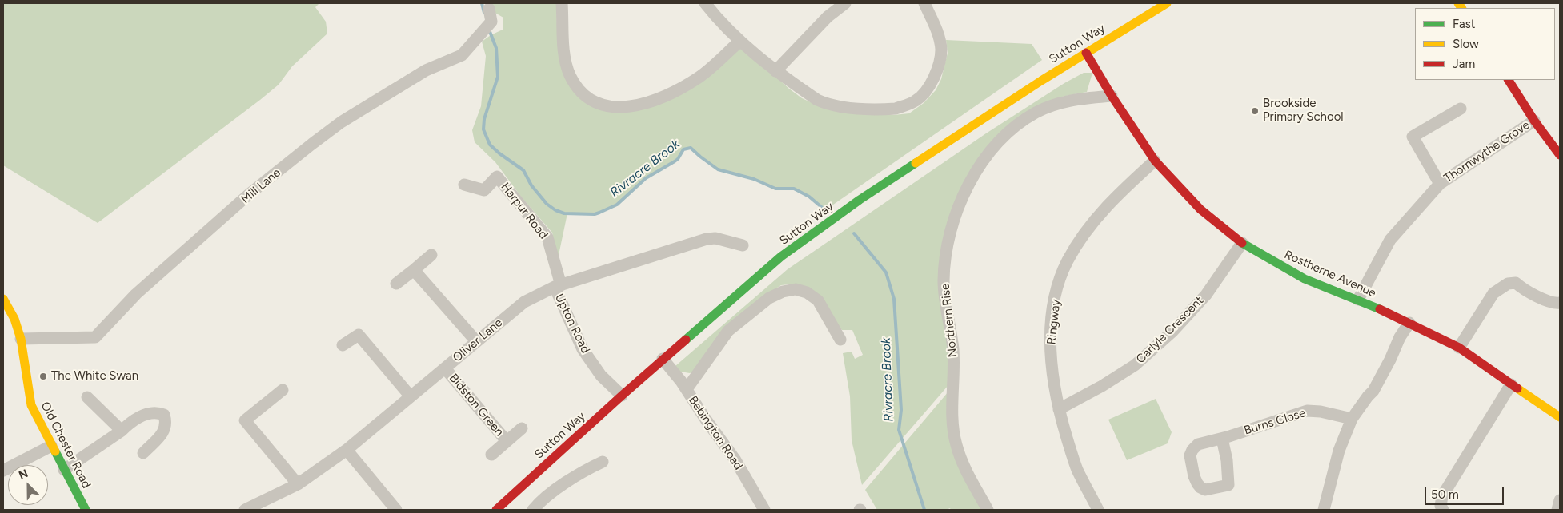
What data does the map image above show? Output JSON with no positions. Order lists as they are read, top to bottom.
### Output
{
  "streets": {
    "main road": ["Sutton Way", "Rostherne Avenue", "Old Chester Road"],
    "street": [
      "Thornwythe Grove",
      "Mill Lane",
      "Harpur Road",
      "Northern Rise",
      "Ringway",
      "Upton Road",
      "Carlyle Crescent",
      "Oliver Lane",
      "Bidston Green",
      "Burns Close",
      "Bebington Road"
    ]
  },
  "crossings": [
    ["Sutton Way", "Rostherne Avenue"],
    ["Sutton Way", "Upton Road"],
    ["Sutton Way", "Bebington Road"],
    ["Thornwythe Grove", "Rostherne Avenue"],
    ["Mill Lane", "Old Chester Road"],
    ["Harpur Road", "Upton Road"],
    ["Harpur Road", "Oliver Lane"],
    ["Rostherne Avenue", "Northern Rise"],
    ["Rostherne Avenue", "Ringway"],
    ["Rostherne Avenue", "Carlyle Crescent"],
    ["Ringway", "Carlyle Crescent"],
    ["Upton Road", "Oliver Lane"],
    ["Oliver Lane", "Bidston Green"]
  ],
  "water": ["Rivracre Brook"],
  "places": ["Brookside Primary School", "The White Swan"],
  "legend": ["Fast", "Slow", "Jam"],
  "scale_bar": "50 m",
  "north": "top left"
}
